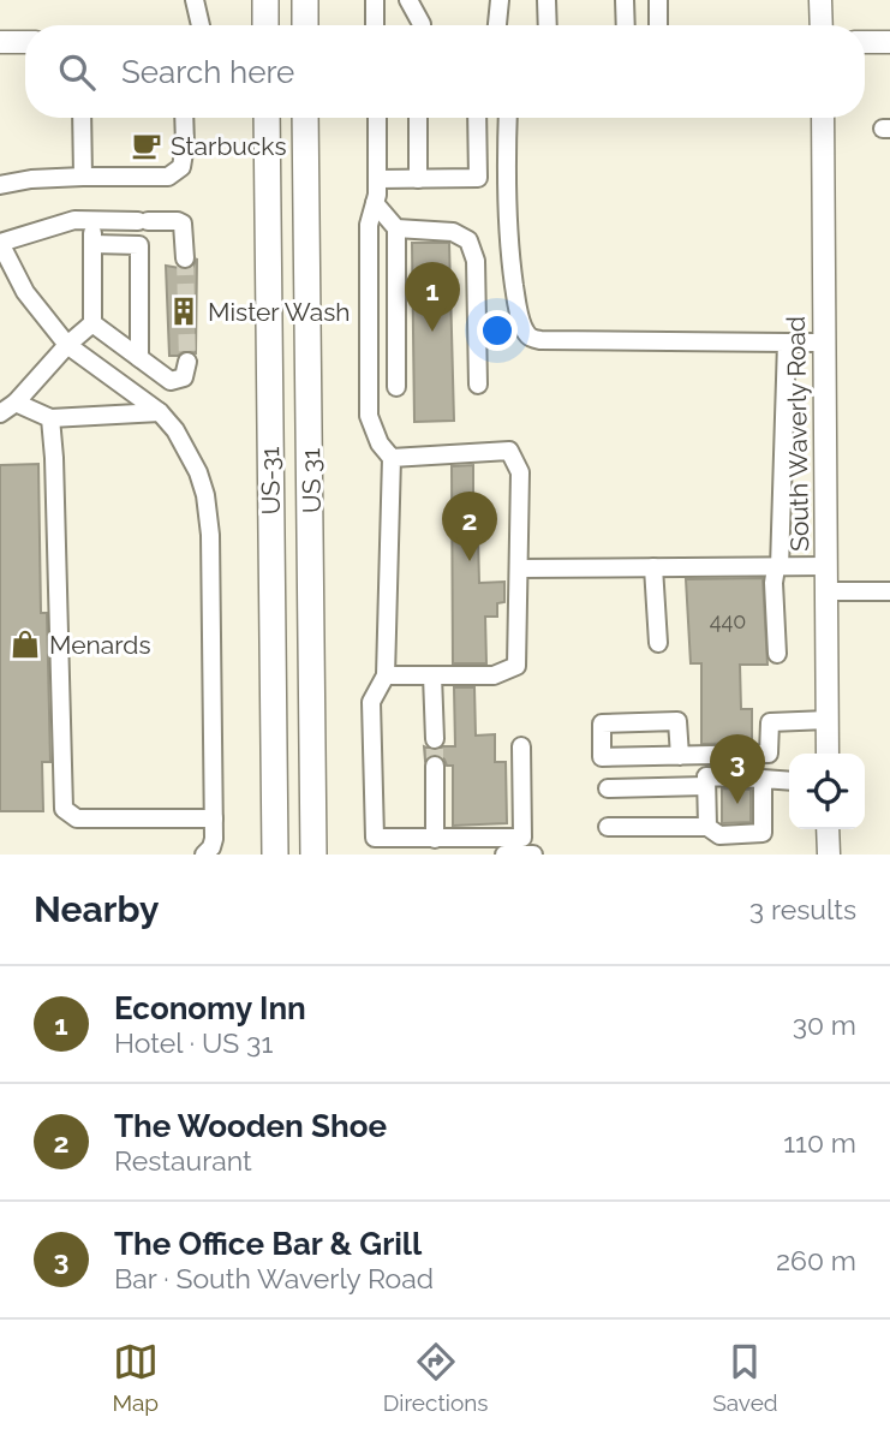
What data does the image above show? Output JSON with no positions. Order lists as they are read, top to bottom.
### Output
{
  "streets": {
    "highway": ["US-31", "US 31"],
    "main road": ["South Waverly Road"]
  },
  "places": {
    "cafe": ["Starbucks"],
    "building": ["Mister Wash"],
    "shop": ["Menards"]
  },
  "house_numbers": ["440"],
  "page": {
    "search": "Search here",
    "pins": ["1", "2", "3"],
    "heading": ["Nearby", "3 results"],
    "list": [
      {
        "mark": "1",
        "name": "Economy Inn",
        "note": "Hotel · US 31",
        "value": "30 m"
      },
      {
        "mark": "2",
        "name": "The Wooden Shoe",
        "note": "Restaurant",
        "value": "110 m"
      },
      {
        "mark": "3",
        "name": "The Office Bar & Grill",
        "note": "Bar · South Waverly Road",
        "value": "260 m"
      }
    ],
    "nav": ["Map", "Directions", "Saved"]
  }
}
